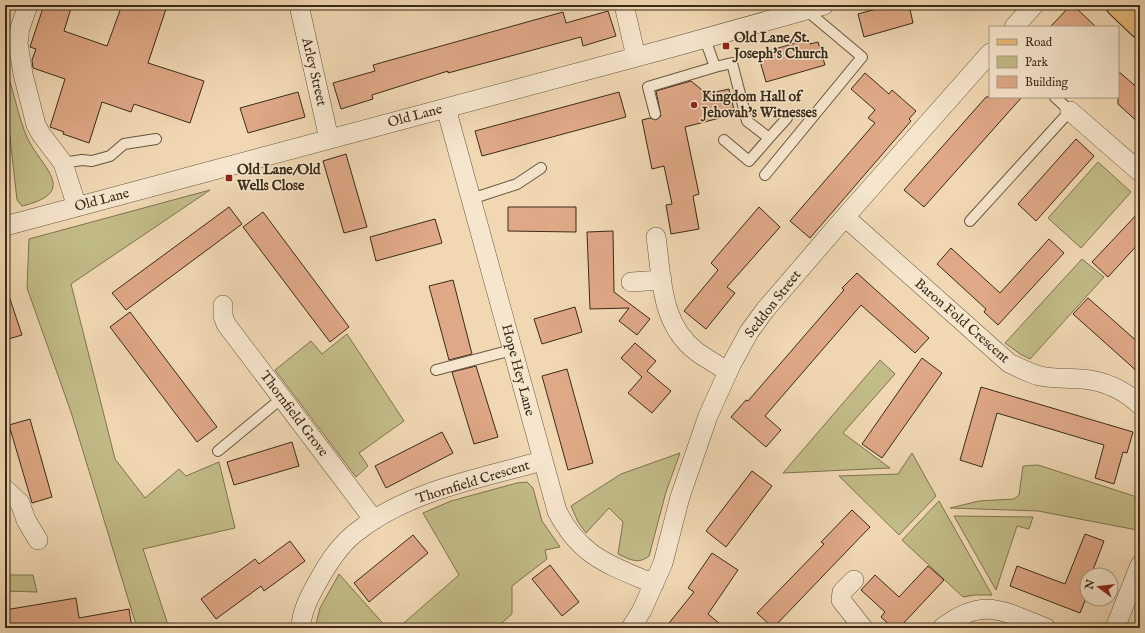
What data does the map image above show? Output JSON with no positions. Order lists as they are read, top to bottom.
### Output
{
  "streets": {
    "street": [
      "Arley Street",
      "Old Lane",
      "Seddon Street",
      "Baron Fold Crescent",
      "Hope Hey Lane",
      "Thornfield Grove",
      "Thornfield Crescent"
    ]
  },
  "crossings": [
    ["Arley Street", "Old Lane"],
    ["Old Lane", "Hope Hey Lane"],
    ["Seddon Street", "Baron Fold Crescent"],
    ["Seddon Street", "Hope Hey Lane"],
    ["Hope Hey Lane", "Thornfield Crescent"],
    ["Thornfield Grove", "Thornfield Crescent"]
  ],
  "places": {
    "transit": ["Old Lane/St. Joseph's Church", "Old Lane/Old Wells Close"],
    "other": ["Kingdom Hall of Jehovah's Witnesses"]
  },
  "legend": ["Road", "Park", "Building"],
  "north": "left"
}
